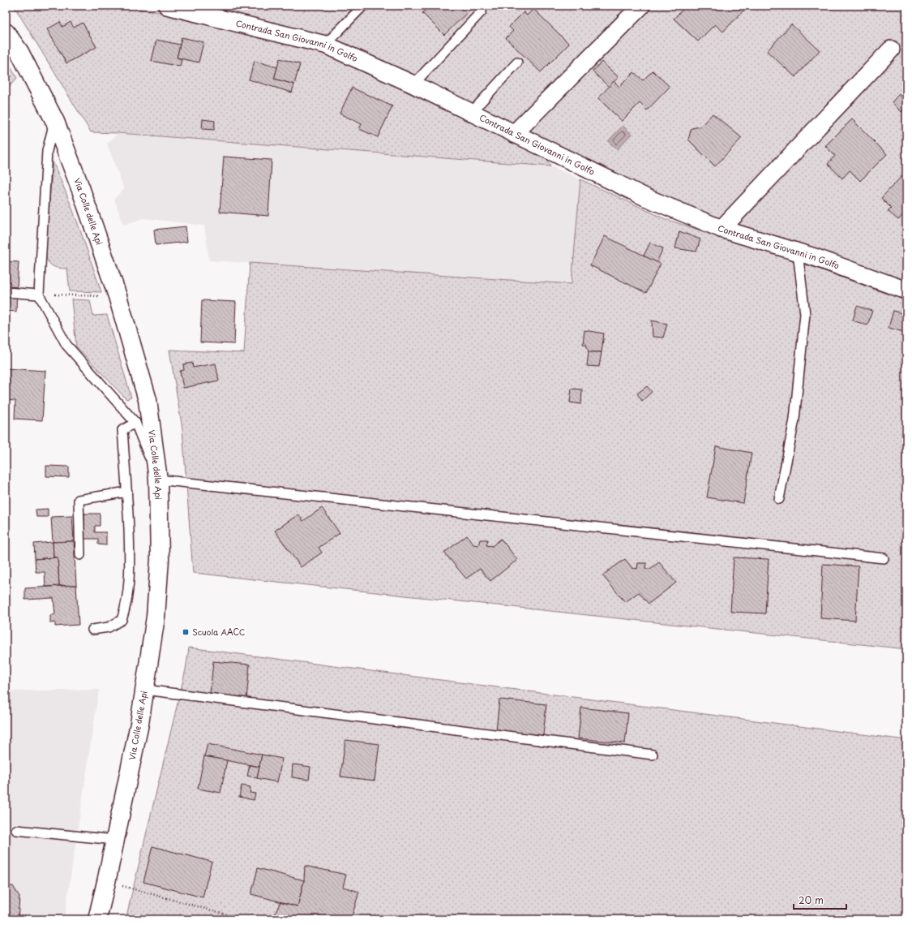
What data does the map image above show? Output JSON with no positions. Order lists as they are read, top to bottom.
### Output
{
  "streets": {
    "main road": ["Via Colle delle Api"],
    "street": ["Contrada San Giovanni in Golfo"]
  },
  "places": {
    "transit": ["Scuola AACC"]
  },
  "scale_bar": "20 m"
}
